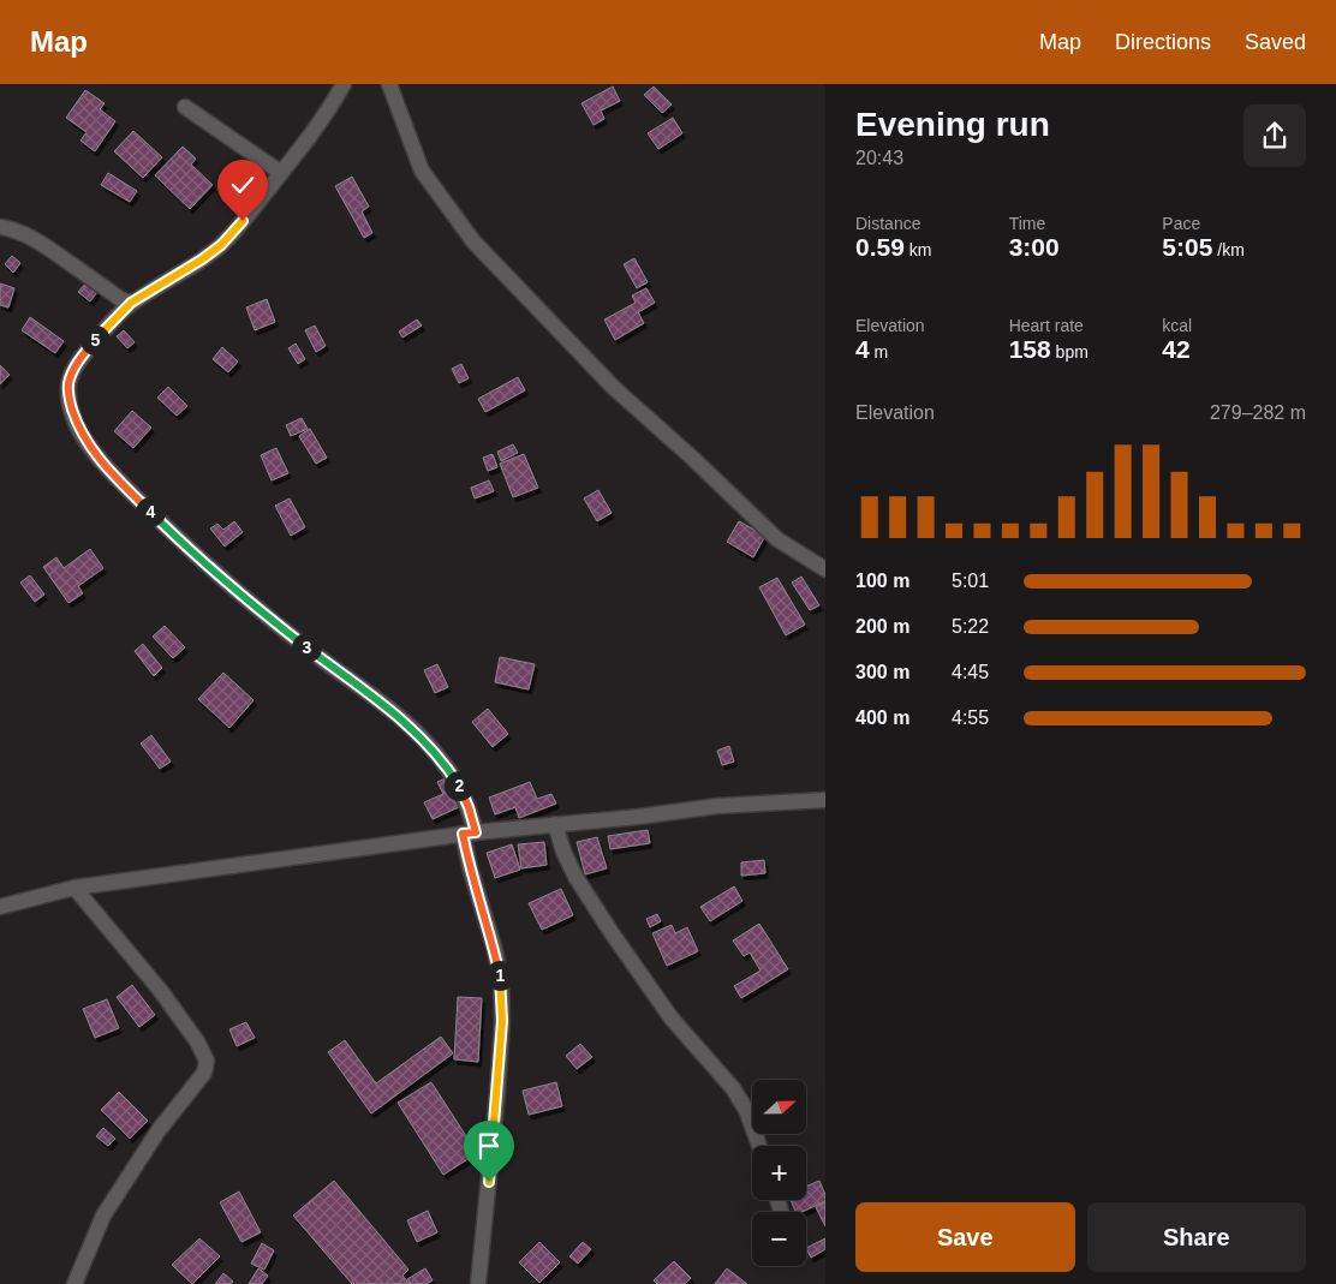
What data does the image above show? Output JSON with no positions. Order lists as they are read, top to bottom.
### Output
{
  "north": "right",
  "page": {
    "header": "Map",
    "nav": ["Map", "Directions", "Saved"],
    "heading": ["Evening run", "20:43"],
    "stats": [
      ["Distance", "0.59 km"],
      ["Time", "3:00"],
      ["Pace", "5:05 /km"],
      ["Elevation", "4 m"],
      ["Heart rate", "158 bpm"],
      ["kcal", "42"]
    ],
    "pins": [
      "5",
      "4",
      "3",
      "2",
      "1"
    ],
    "chart": ["Elevation", "279–282 m"],
    "list": [
      {
        "name": "100 m",
        "note": "5:01"
      },
      {
        "name": "200 m",
        "note": "5:22"
      },
      {
        "name": "300 m",
        "note": "4:45"
      },
      {
        "name": "400 m",
        "note": "4:55"
      }
    ],
    "map_buttons": ["+", "−"],
    "buttons": ["Save", "Share"]
  }
}
